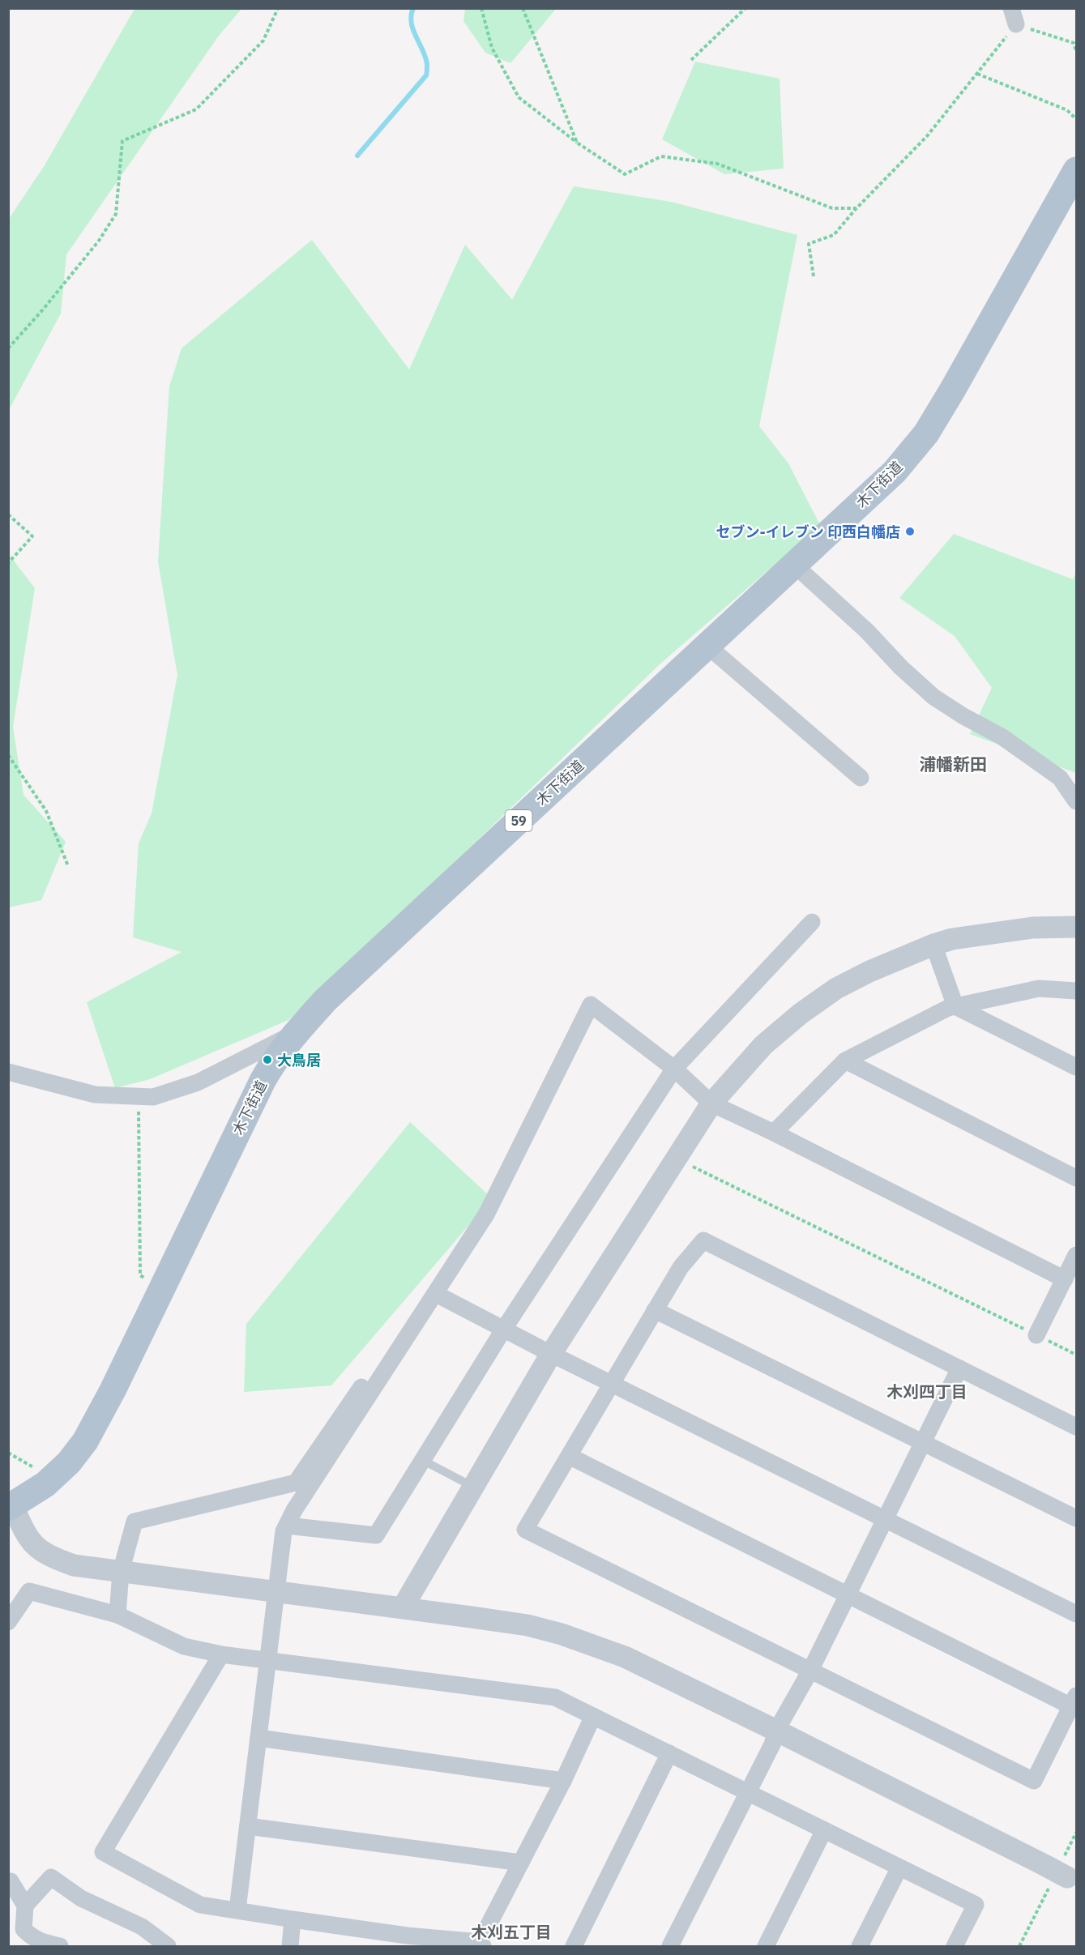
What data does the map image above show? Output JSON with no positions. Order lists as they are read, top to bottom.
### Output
{
  "streets": {
    "main road": ["木下街道", "59"]
  },
  "districts": ["浦幡新田", "木刈四丁目", "木刈五丁目"],
  "places": ["セブン-イレブン 印西白幡店", "大鳥居"]
}
